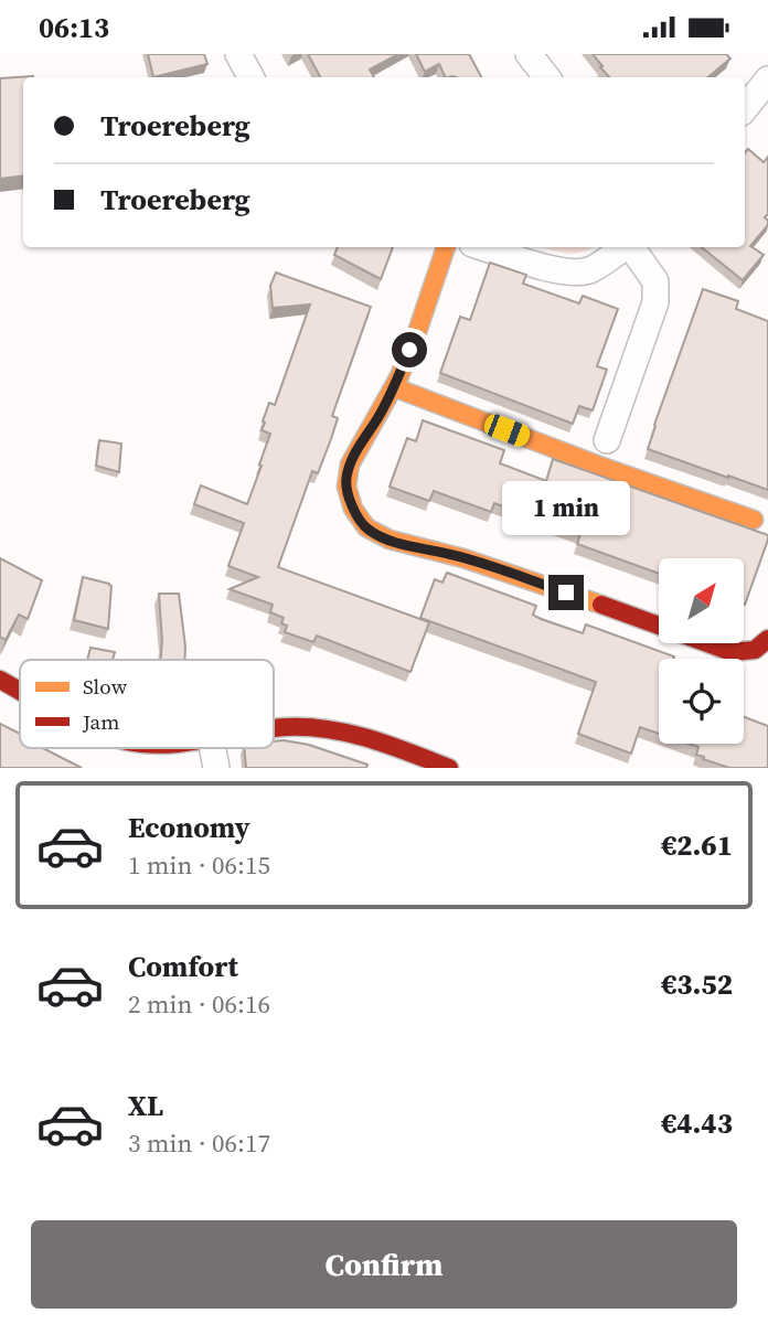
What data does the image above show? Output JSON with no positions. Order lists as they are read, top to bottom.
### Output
{
  "legend": ["Slow", "Jam"],
  "north": "top right",
  "page": {
    "status": "06:13",
    "banner": ["Troereberg", "Troereberg"],
    "bubble": "1 min",
    "list": [
      {
        "name": "Economy",
        "note": "1 min · 06:15",
        "value": "€2.61"
      },
      {
        "name": "Comfort",
        "note": "2 min · 06:16",
        "value": "€3.52"
      },
      {
        "name": "XL",
        "note": "3 min · 06:17",
        "value": "€4.43"
      }
    ],
    "buttons": "Confirm"
  }
}
